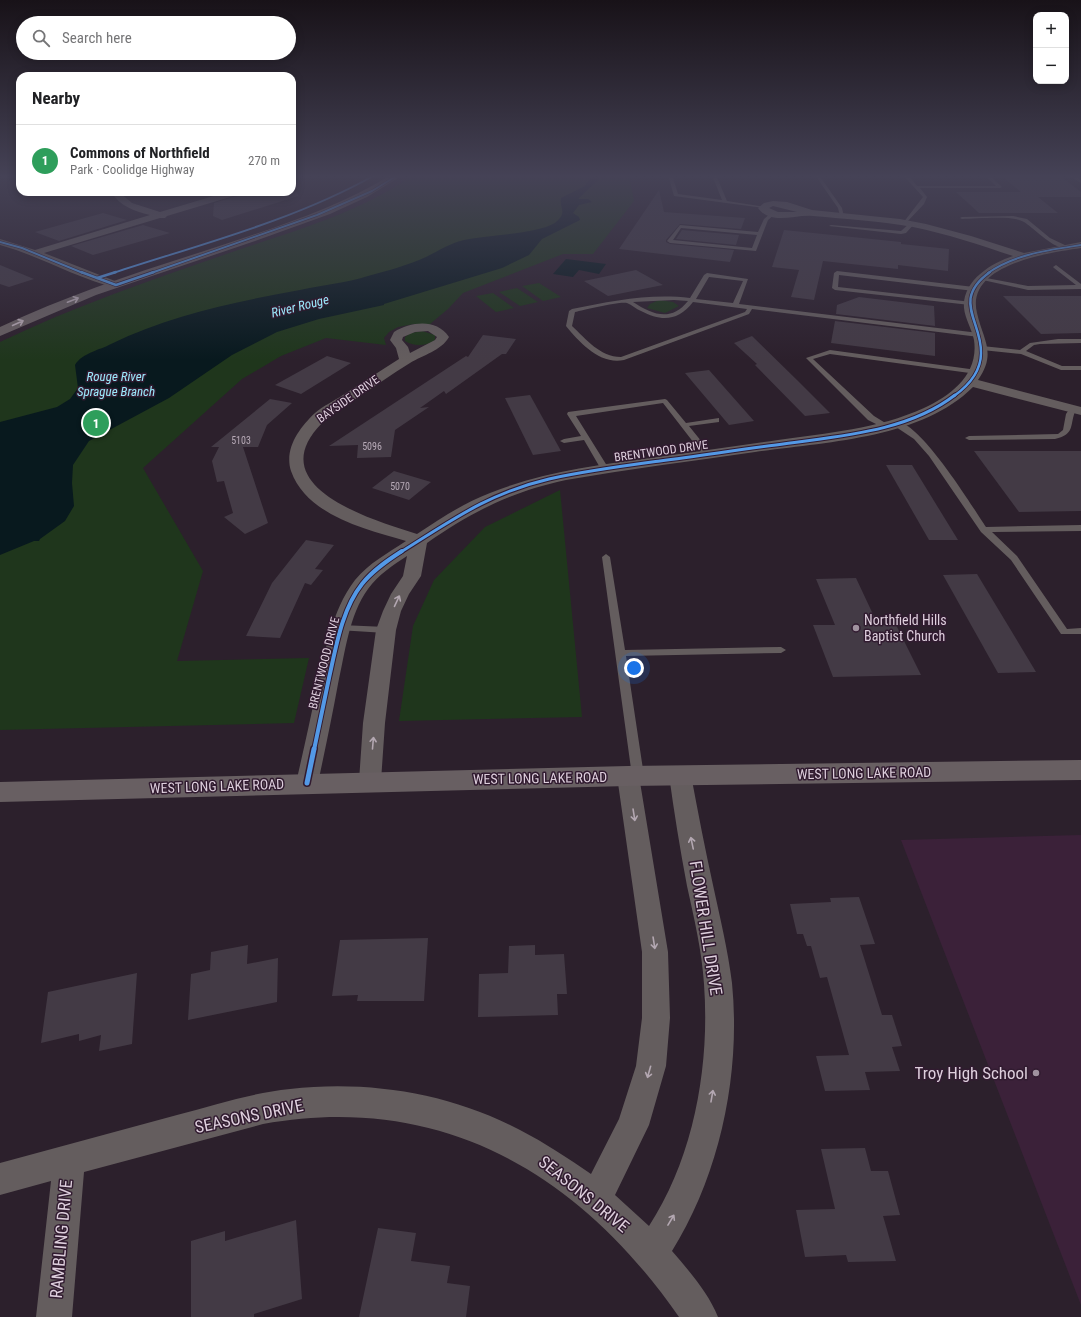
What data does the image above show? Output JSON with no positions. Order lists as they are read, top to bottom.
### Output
{
  "streets": {
    "main road": ["WEST LONG LAKE ROAD"],
    "street": [
      "BAYSIDE DRIVE",
      "BRENTWOOD DRIVE",
      "FLOWER HILL DRIVE",
      "SEASONS DRIVE",
      "RAMBLING DRIVE"
    ]
  },
  "crossings": [
    ["BAYSIDE DRIVE", "BRENTWOOD DRIVE"],
    ["BRENTWOOD DRIVE", "WEST LONG LAKE ROAD"],
    ["WEST LONG LAKE ROAD", "FLOWER HILL DRIVE"],
    ["FLOWER HILL DRIVE", "SEASONS DRIVE"],
    ["SEASONS DRIVE", "RAMBLING DRIVE"]
  ],
  "water": ["River Rouge", "Rouge River Sprague Branch"],
  "places": ["Northfield Hills Baptist Church", "Troy High School"],
  "house_numbers": ["5103", "5096", "5070"],
  "page": {
    "map_buttons": ["+", "−"],
    "search": "Search here",
    "heading": "Nearby",
    "list": [
      {
        "mark": "1",
        "name": "Commons of Northfield",
        "note": "Park · Coolidge Highway",
        "value": "270 m"
      }
    ],
    "pins": "1"
  }
}
